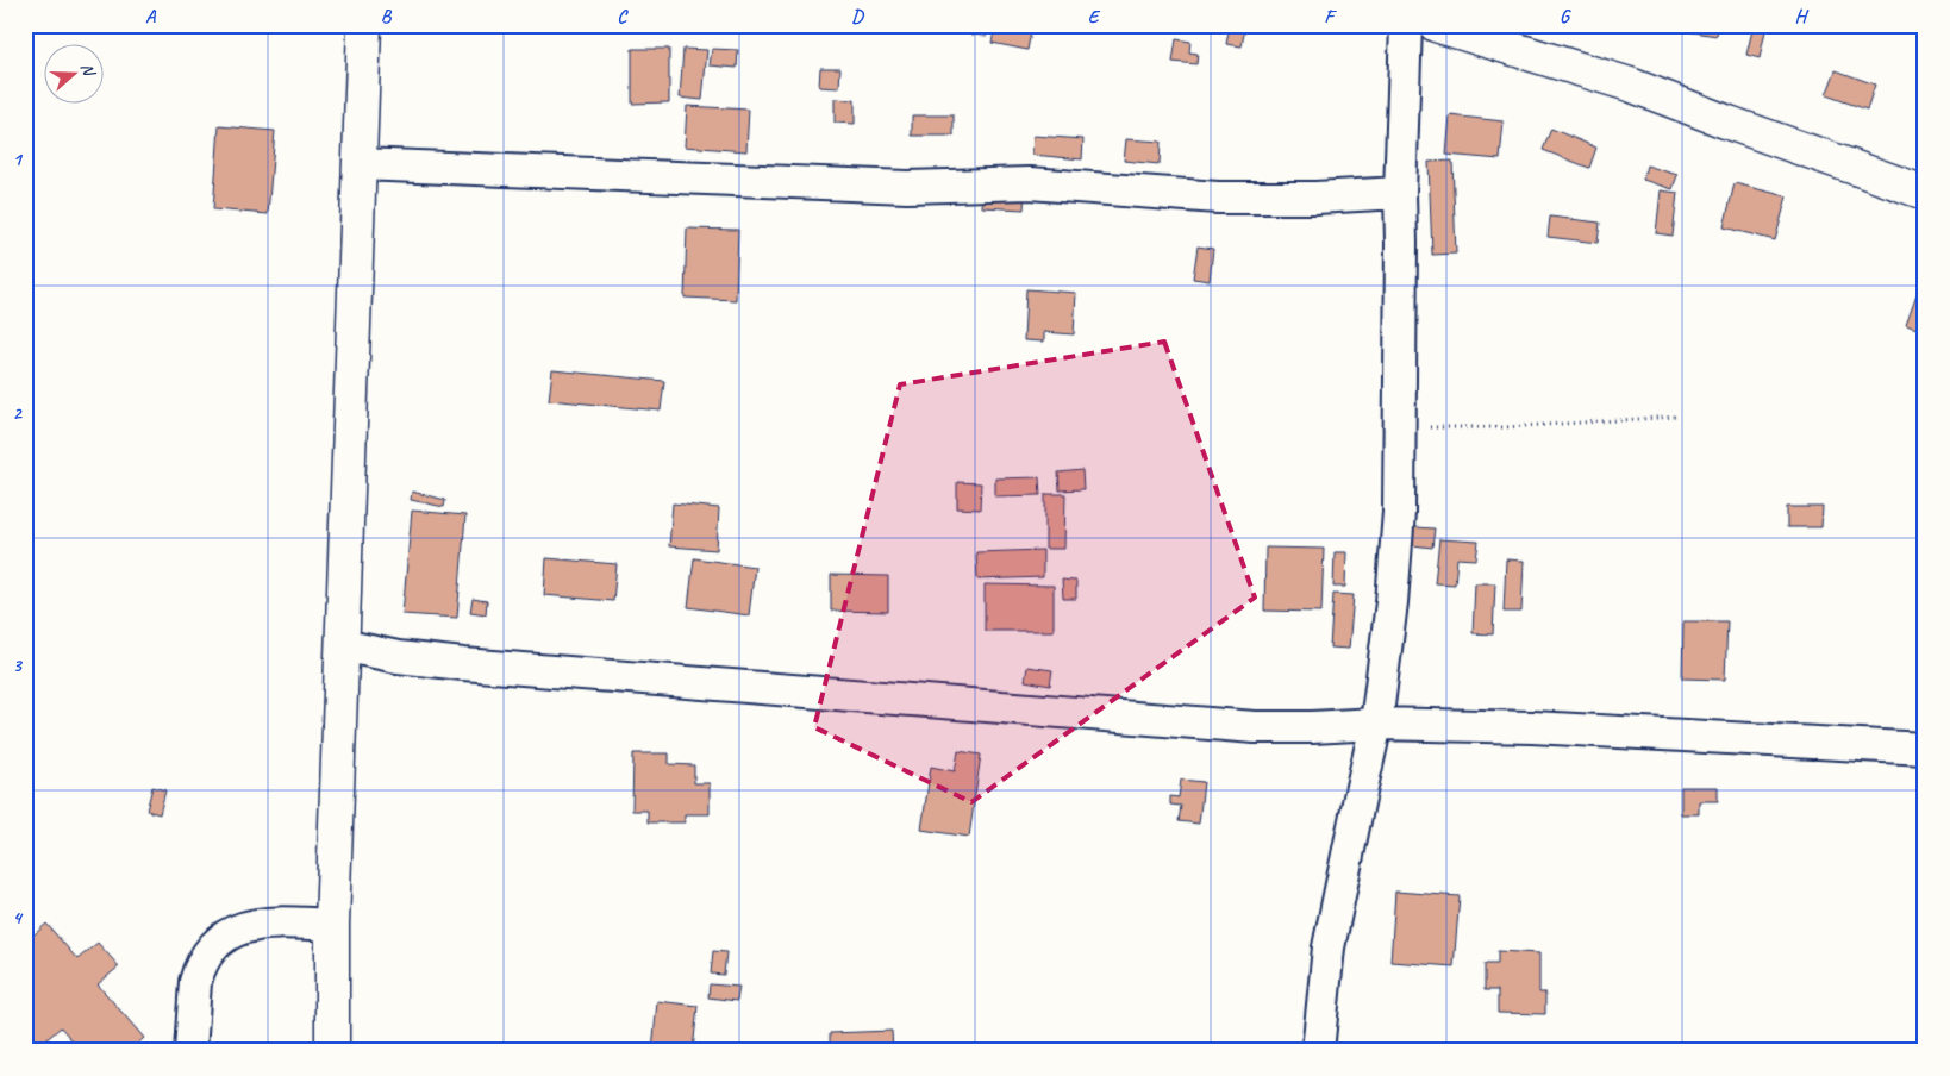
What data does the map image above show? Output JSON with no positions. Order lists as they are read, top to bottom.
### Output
{
  "north": "right",
  "grid": {
    "columns": [
      "A",
      "B",
      "C",
      "D",
      "E",
      "F",
      "G",
      "H"
    ],
    "rows": [
      "1",
      "2",
      "3",
      "4"
    ]
  }
}
